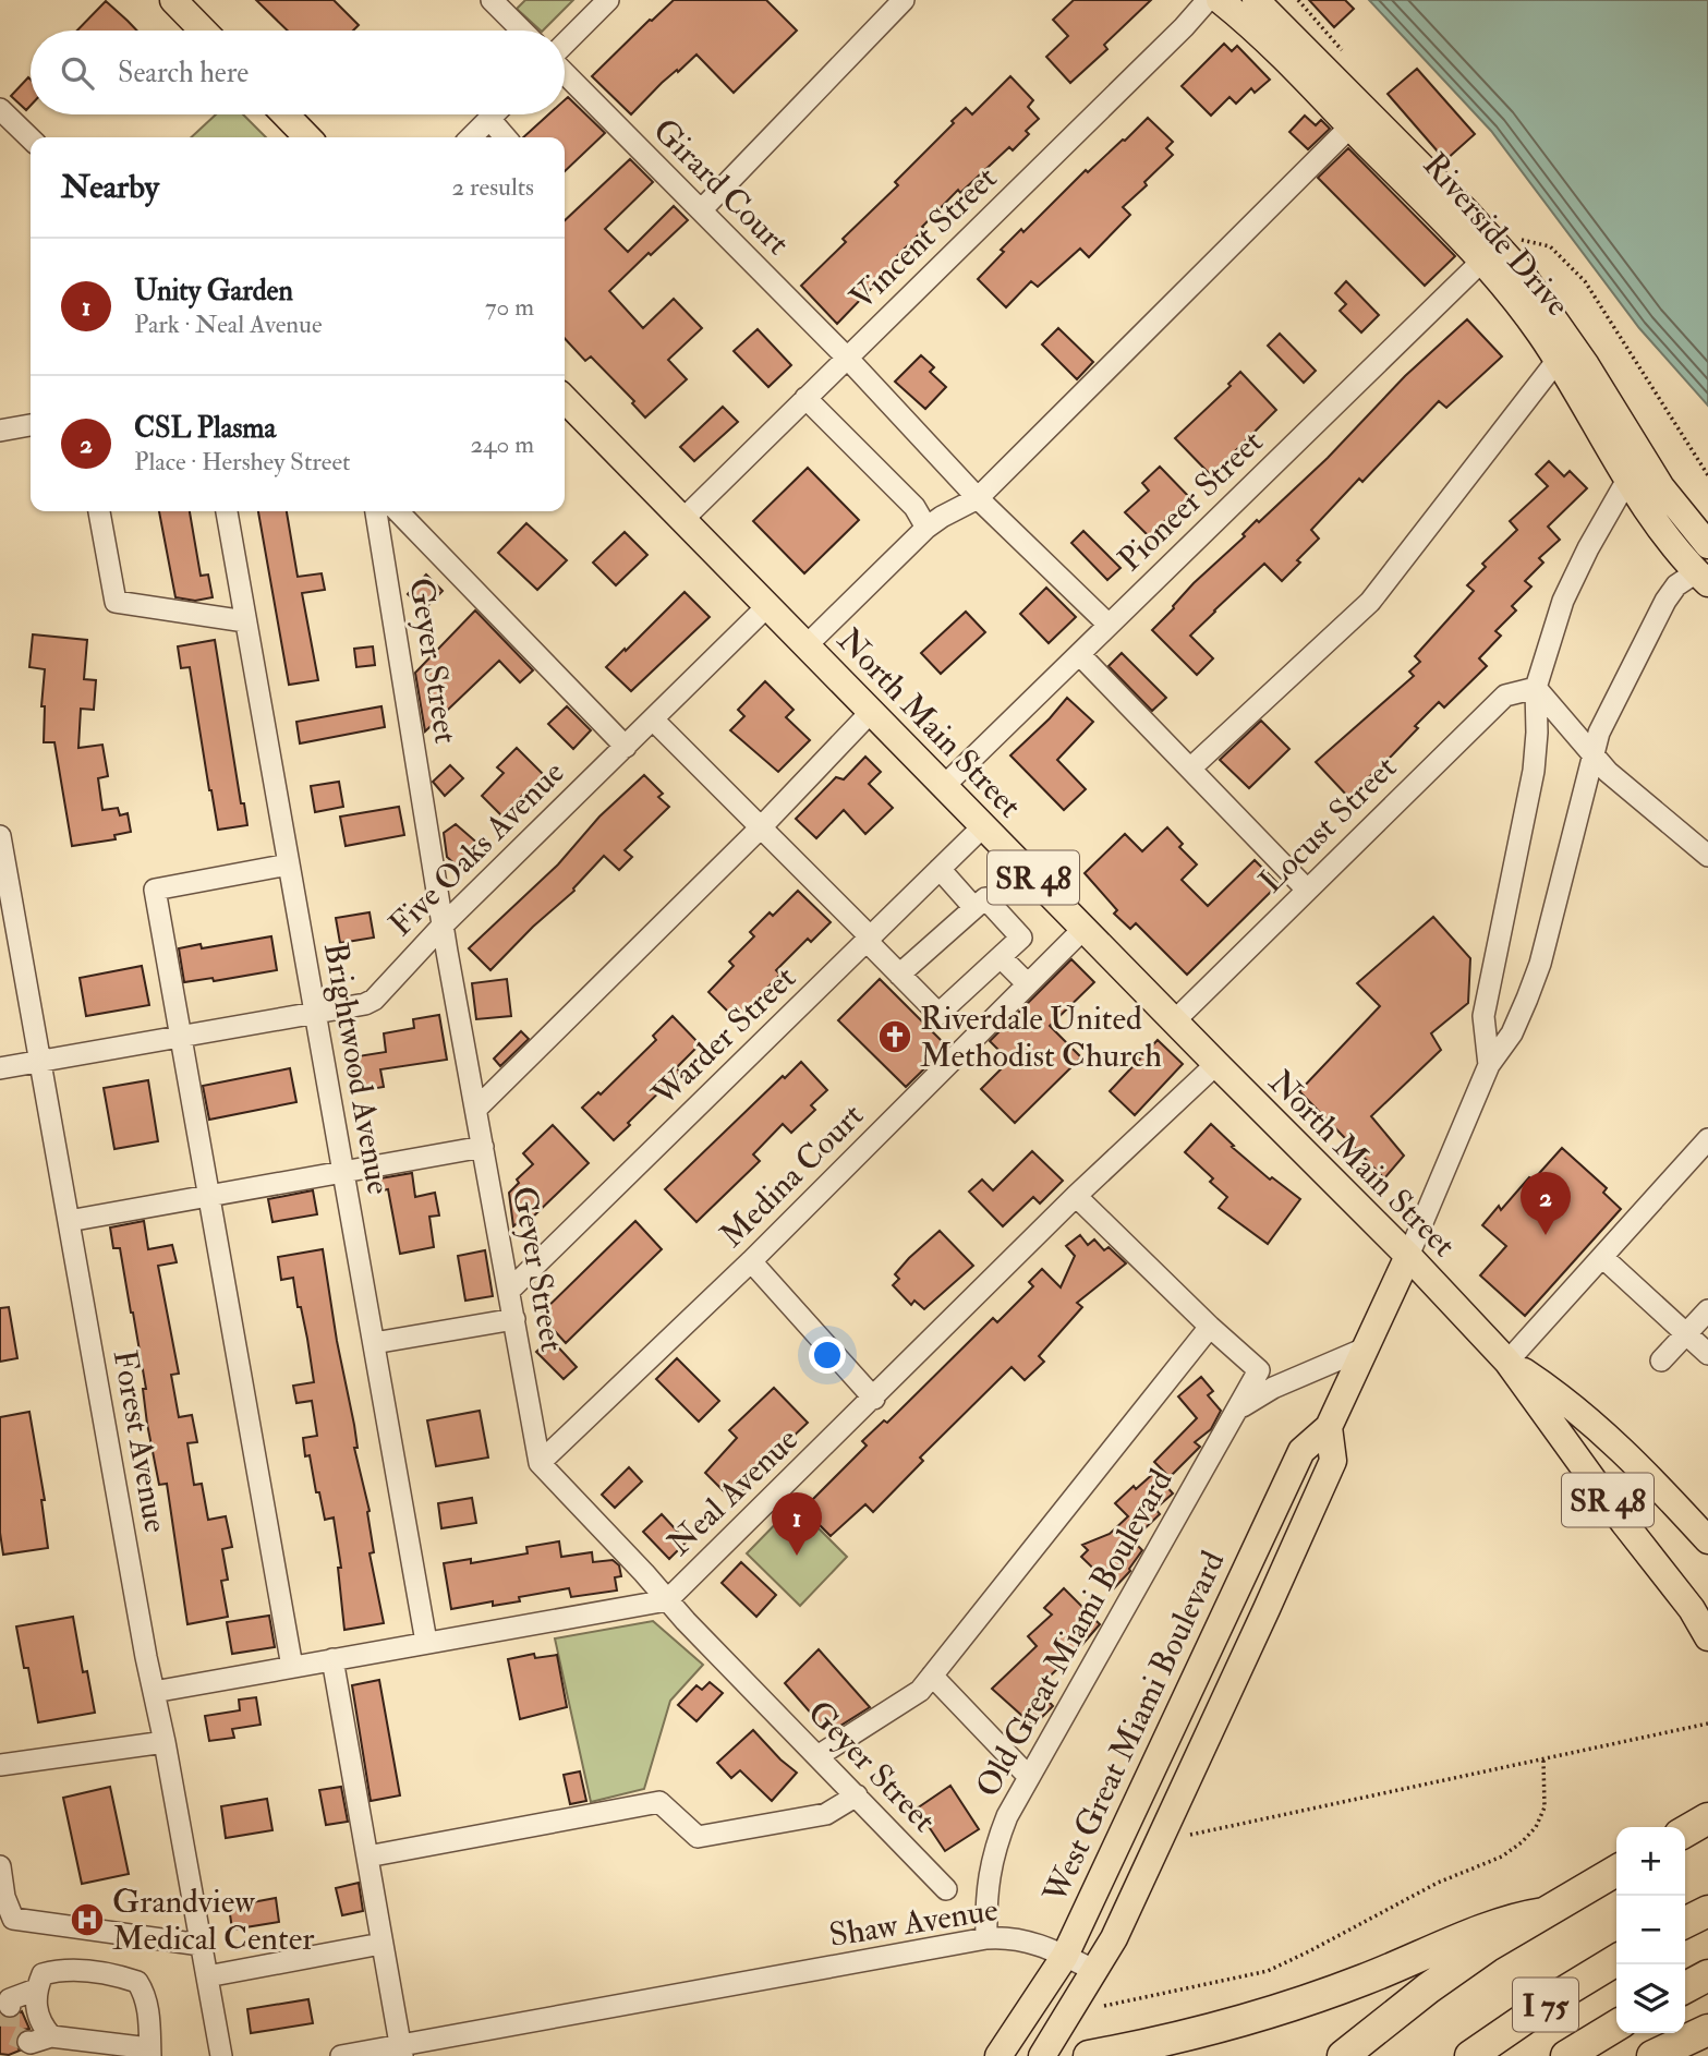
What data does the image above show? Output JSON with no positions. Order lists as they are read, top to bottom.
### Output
{
  "streets": {
    "highway": ["I 75"],
    "main road": [
      "Riverside Drive",
      "North Main Street",
      "SR 48",
      "West Great Miami Boulevard"
    ],
    "street": [
      "Girard Court",
      "Vincent Street",
      "Pioneer Street",
      "Geyer Street",
      "Locust Street",
      "Five Oaks Avenue",
      "Warder Street",
      "Brightwood Avenue",
      "Medina Court",
      "Forest Avenue",
      "Neal Avenue",
      "Old Great Miami Boulevard",
      "Shaw Avenue"
    ]
  },
  "crossings": [
    ["Girard Court", "Vincent Street"],
    ["Girard Court", "Pioneer Street"],
    ["Riverside Drive", "Pioneer Street"],
    ["Vincent Street", "North Main Street"],
    ["Pioneer Street", "North Main Street"],
    ["Geyer Street", "Five Oaks Avenue"],
    ["Geyer Street", "Warder Street"],
    ["Geyer Street", "Medina Court"],
    ["Geyer Street", "Neal Avenue"],
    ["North Main Street", "Locust Street"],
    ["North Main Street", "Five Oaks Avenue"],
    ["North Main Street", "Warder Street"],
    ["North Main Street", "Medina Court"],
    ["North Main Street", "Neal Avenue"],
    ["North Main Street", "West Great Miami Boulevard"],
    ["Five Oaks Avenue", "Brightwood Avenue"],
    ["Five Oaks Avenue", "Forest Avenue"],
    ["Brightwood Avenue", "Neal Avenue"],
    ["Forest Avenue", "Neal Avenue"],
    ["Old Great Miami Boulevard", "West Great Miami Boulevard"],
    ["Old Great Miami Boulevard", "Shaw Avenue"],
    ["West Great Miami Boulevard", "Shaw Avenue"]
  ],
  "places": {
    "church": ["Riverdale United Methodist Church"],
    "hospital": ["Grandview Medical Center"]
  },
  "page": {
    "search": "Search here",
    "heading": ["Nearby", "2 results"],
    "list": [
      {
        "mark": "1",
        "name": "Unity Garden",
        "note": "Park · Neal Avenue",
        "value": "70 m"
      },
      {
        "mark": "2",
        "name": "CSL Plasma",
        "note": "Place · Hershey Street",
        "value": "240 m"
      }
    ],
    "pins": ["2", "1"],
    "map_buttons": ["+", "−"]
  }
}
